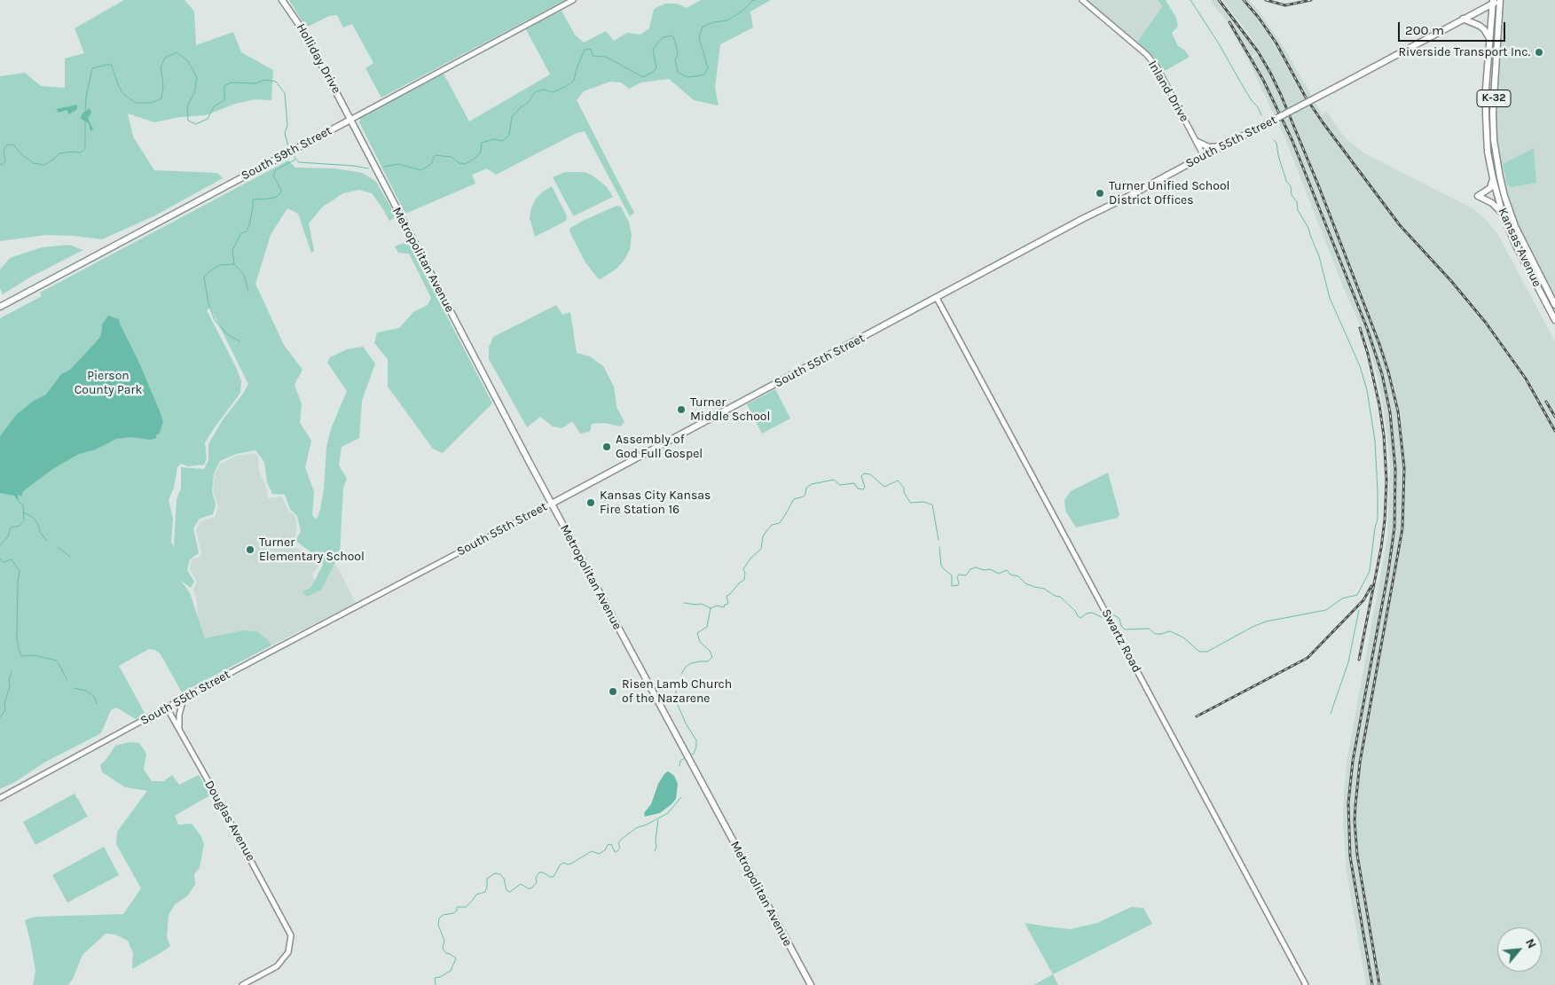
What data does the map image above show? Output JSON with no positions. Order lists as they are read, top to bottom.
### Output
{
  "streets": {
    "main road": [
      "Holliday Drive",
      "K-32",
      "South 55th Street",
      "South 59th Street",
      "Kansas Avenue",
      "Metropolitan Avenue"
    ],
    "street": ["Inland Drive", "Swartz Road", "Douglas Avenue"]
  },
  "crossings": [
    ["Holliday Drive", "South 59th Street"],
    ["Holliday Drive", "Metropolitan Avenue"],
    ["Inland Drive", "South 55th Street"],
    ["K-32", "South 55th Street"],
    ["K-32", "Kansas Avenue"],
    ["South 55th Street", "Kansas Avenue"],
    ["South 55th Street", "Metropolitan Avenue"],
    ["South 55th Street", "Swartz Road"],
    ["South 55th Street", "Douglas Avenue"],
    ["South 59th Street", "Metropolitan Avenue"]
  ],
  "parks": ["Pierson County Park"],
  "places": [
    "Riverside Transport Inc.",
    "Turner Unified School District Offices",
    "Turner Middle School",
    "Assembly of God Full Gospel",
    "Kansas City Kansas Fire Station 16",
    "Turner Elementary School",
    "Risen Lamb Church of the Nazarene"
  ],
  "scale_bar": "200 m",
  "north": "top right"
}
